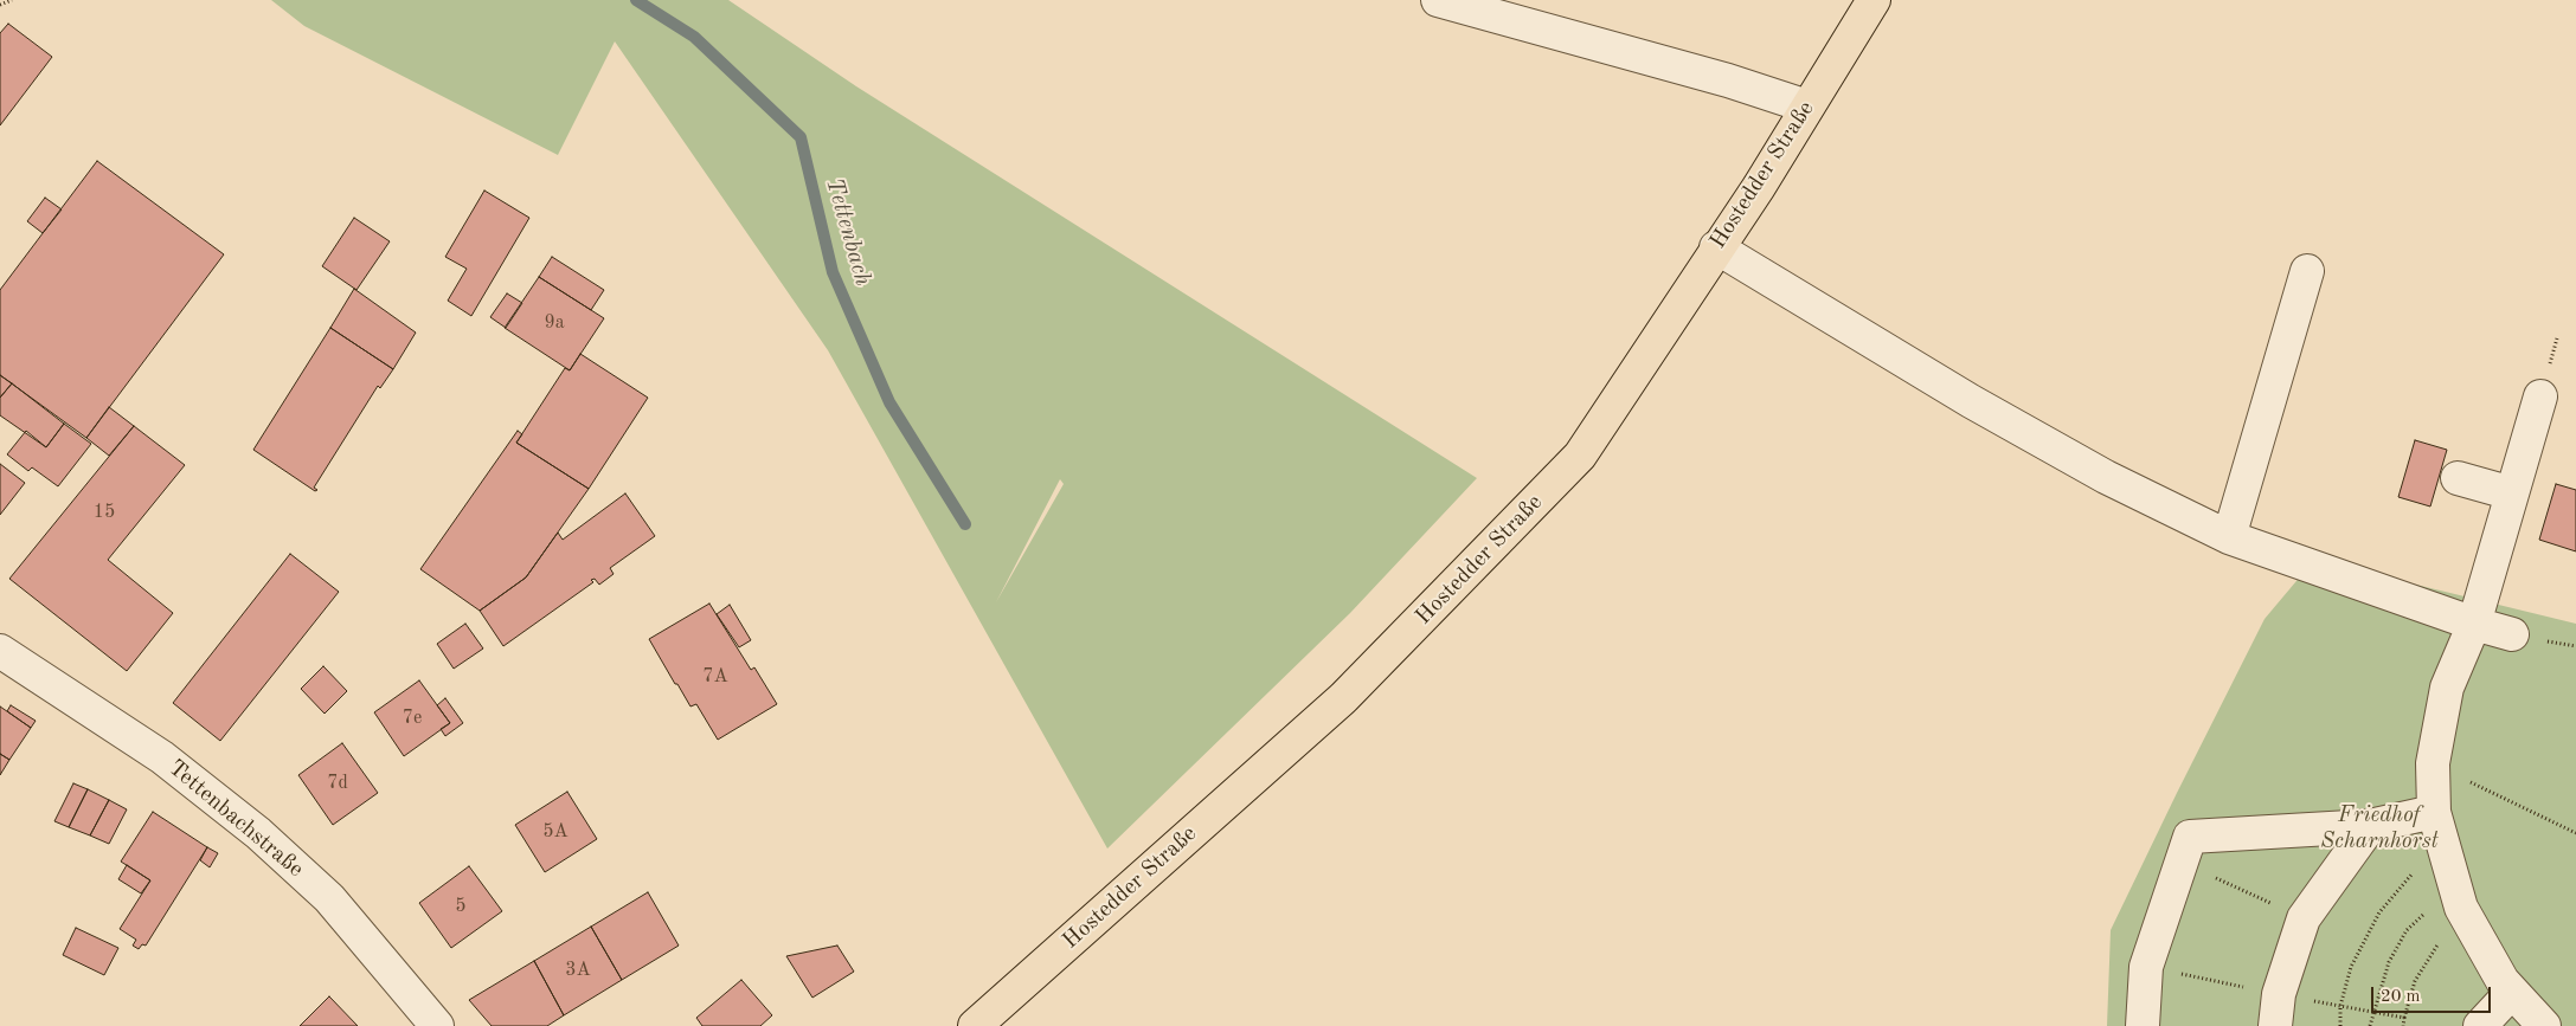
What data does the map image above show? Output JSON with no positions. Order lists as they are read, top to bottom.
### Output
{
  "streets": {
    "main road": ["Hostedder Straße"],
    "street": ["Tettenbachstraße"]
  },
  "water": ["Tettenbach"],
  "parks": ["Friedhof Scharnhorst"],
  "house_numbers": [
    "9a",
    "15",
    "7A",
    "7e",
    "7d",
    "5A",
    "5",
    "3A"
  ],
  "scale_bar": "20 m"
}
